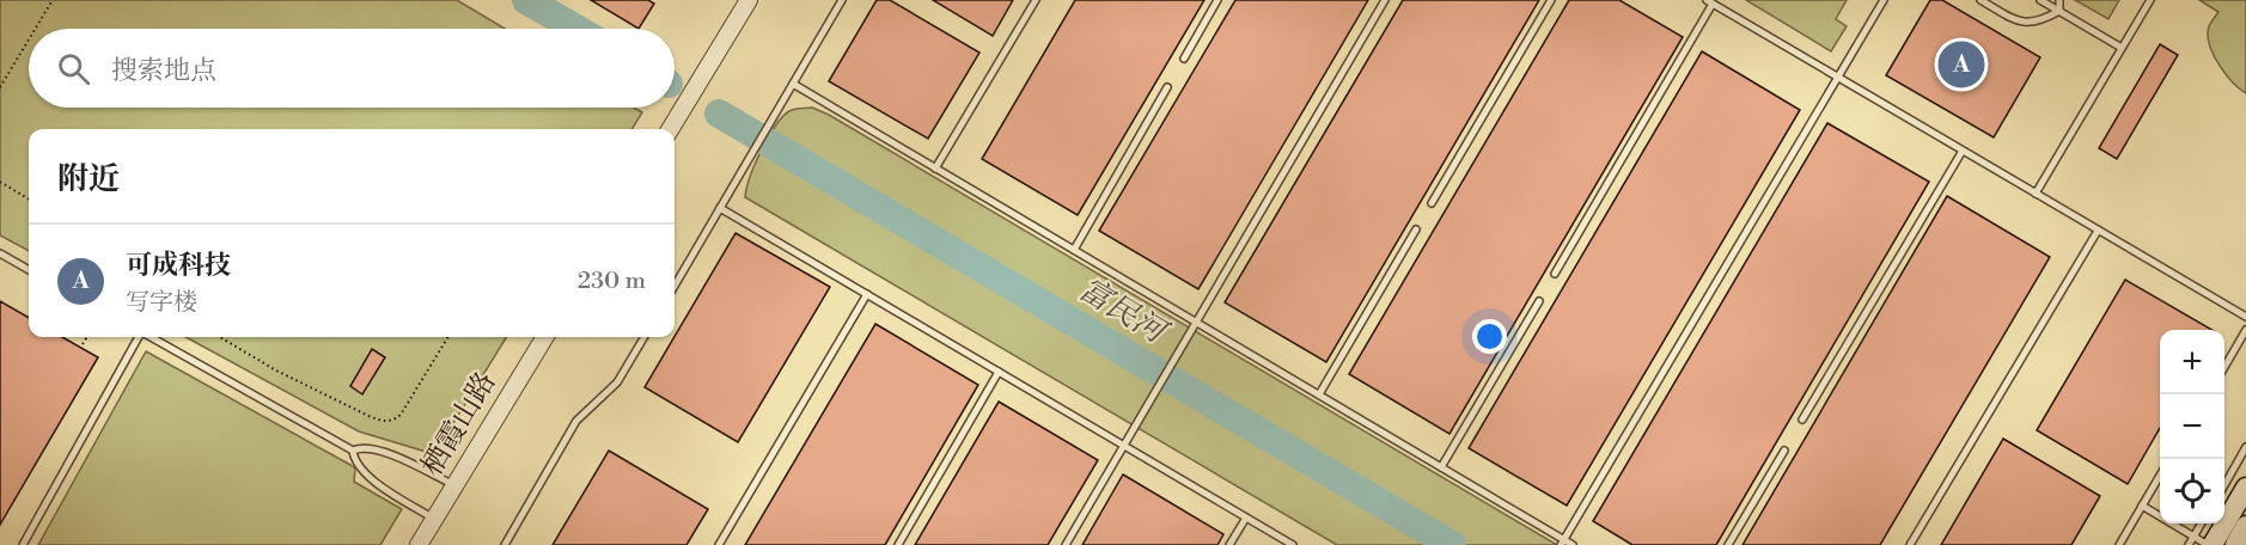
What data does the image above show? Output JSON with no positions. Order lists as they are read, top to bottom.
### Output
{
  "streets": {
    "street": ["栖霞山路"]
  },
  "water": ["富民河"],
  "page": {
    "search": "搜索地点",
    "pins": "A",
    "heading": "附近",
    "list": [
      {
        "mark": "A",
        "name": "可成科技",
        "note": "写字楼",
        "value": "230 m"
      }
    ],
    "map_buttons": ["+", "−"]
  }
}
